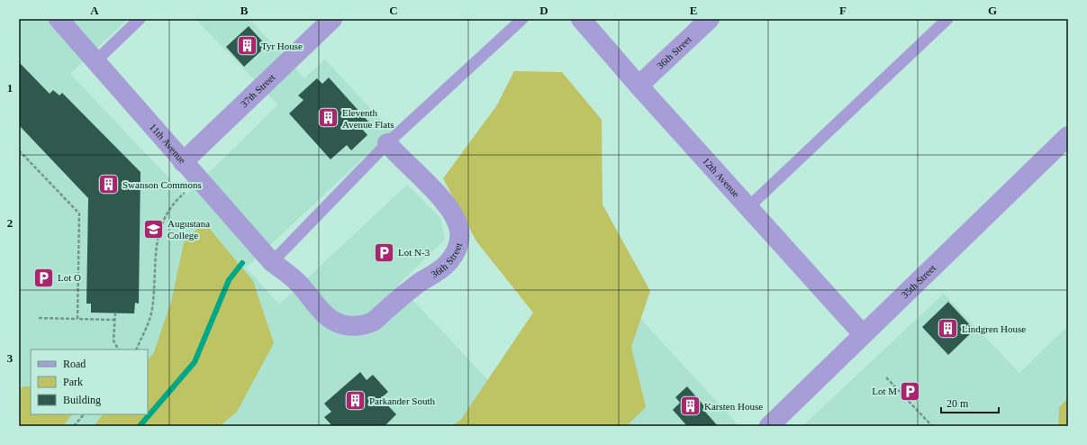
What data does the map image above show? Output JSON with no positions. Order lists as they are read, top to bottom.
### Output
{
  "streets": {
    "street": [
      "36th Street",
      "37th Street",
      "11th Avenue",
      "12th Avenue",
      "35th Street"
    ]
  },
  "crossings": [
    ["36th Street", "11th Avenue"],
    ["36th Street", "12th Avenue"],
    ["37th Street", "11th Avenue"],
    ["12th Avenue", "35th Street"]
  ],
  "places": {
    "building": [
      "Tyr House",
      "Eleventh Avenue Flats",
      "Swanson Commons",
      "Lindgren House",
      "Parkander South",
      "Karsten House"
    ],
    "school or university": ["Augustana College"],
    "parking": ["Lot N-3", "Lot O", "Lot M"]
  },
  "legend": ["Road", "Park", "Building"],
  "scale_bar": "20 m",
  "grid": {
    "columns": [
      "A",
      "B",
      "C",
      "D",
      "E",
      "F",
      "G"
    ],
    "rows": ["1", "2", "3"]
  }
}
